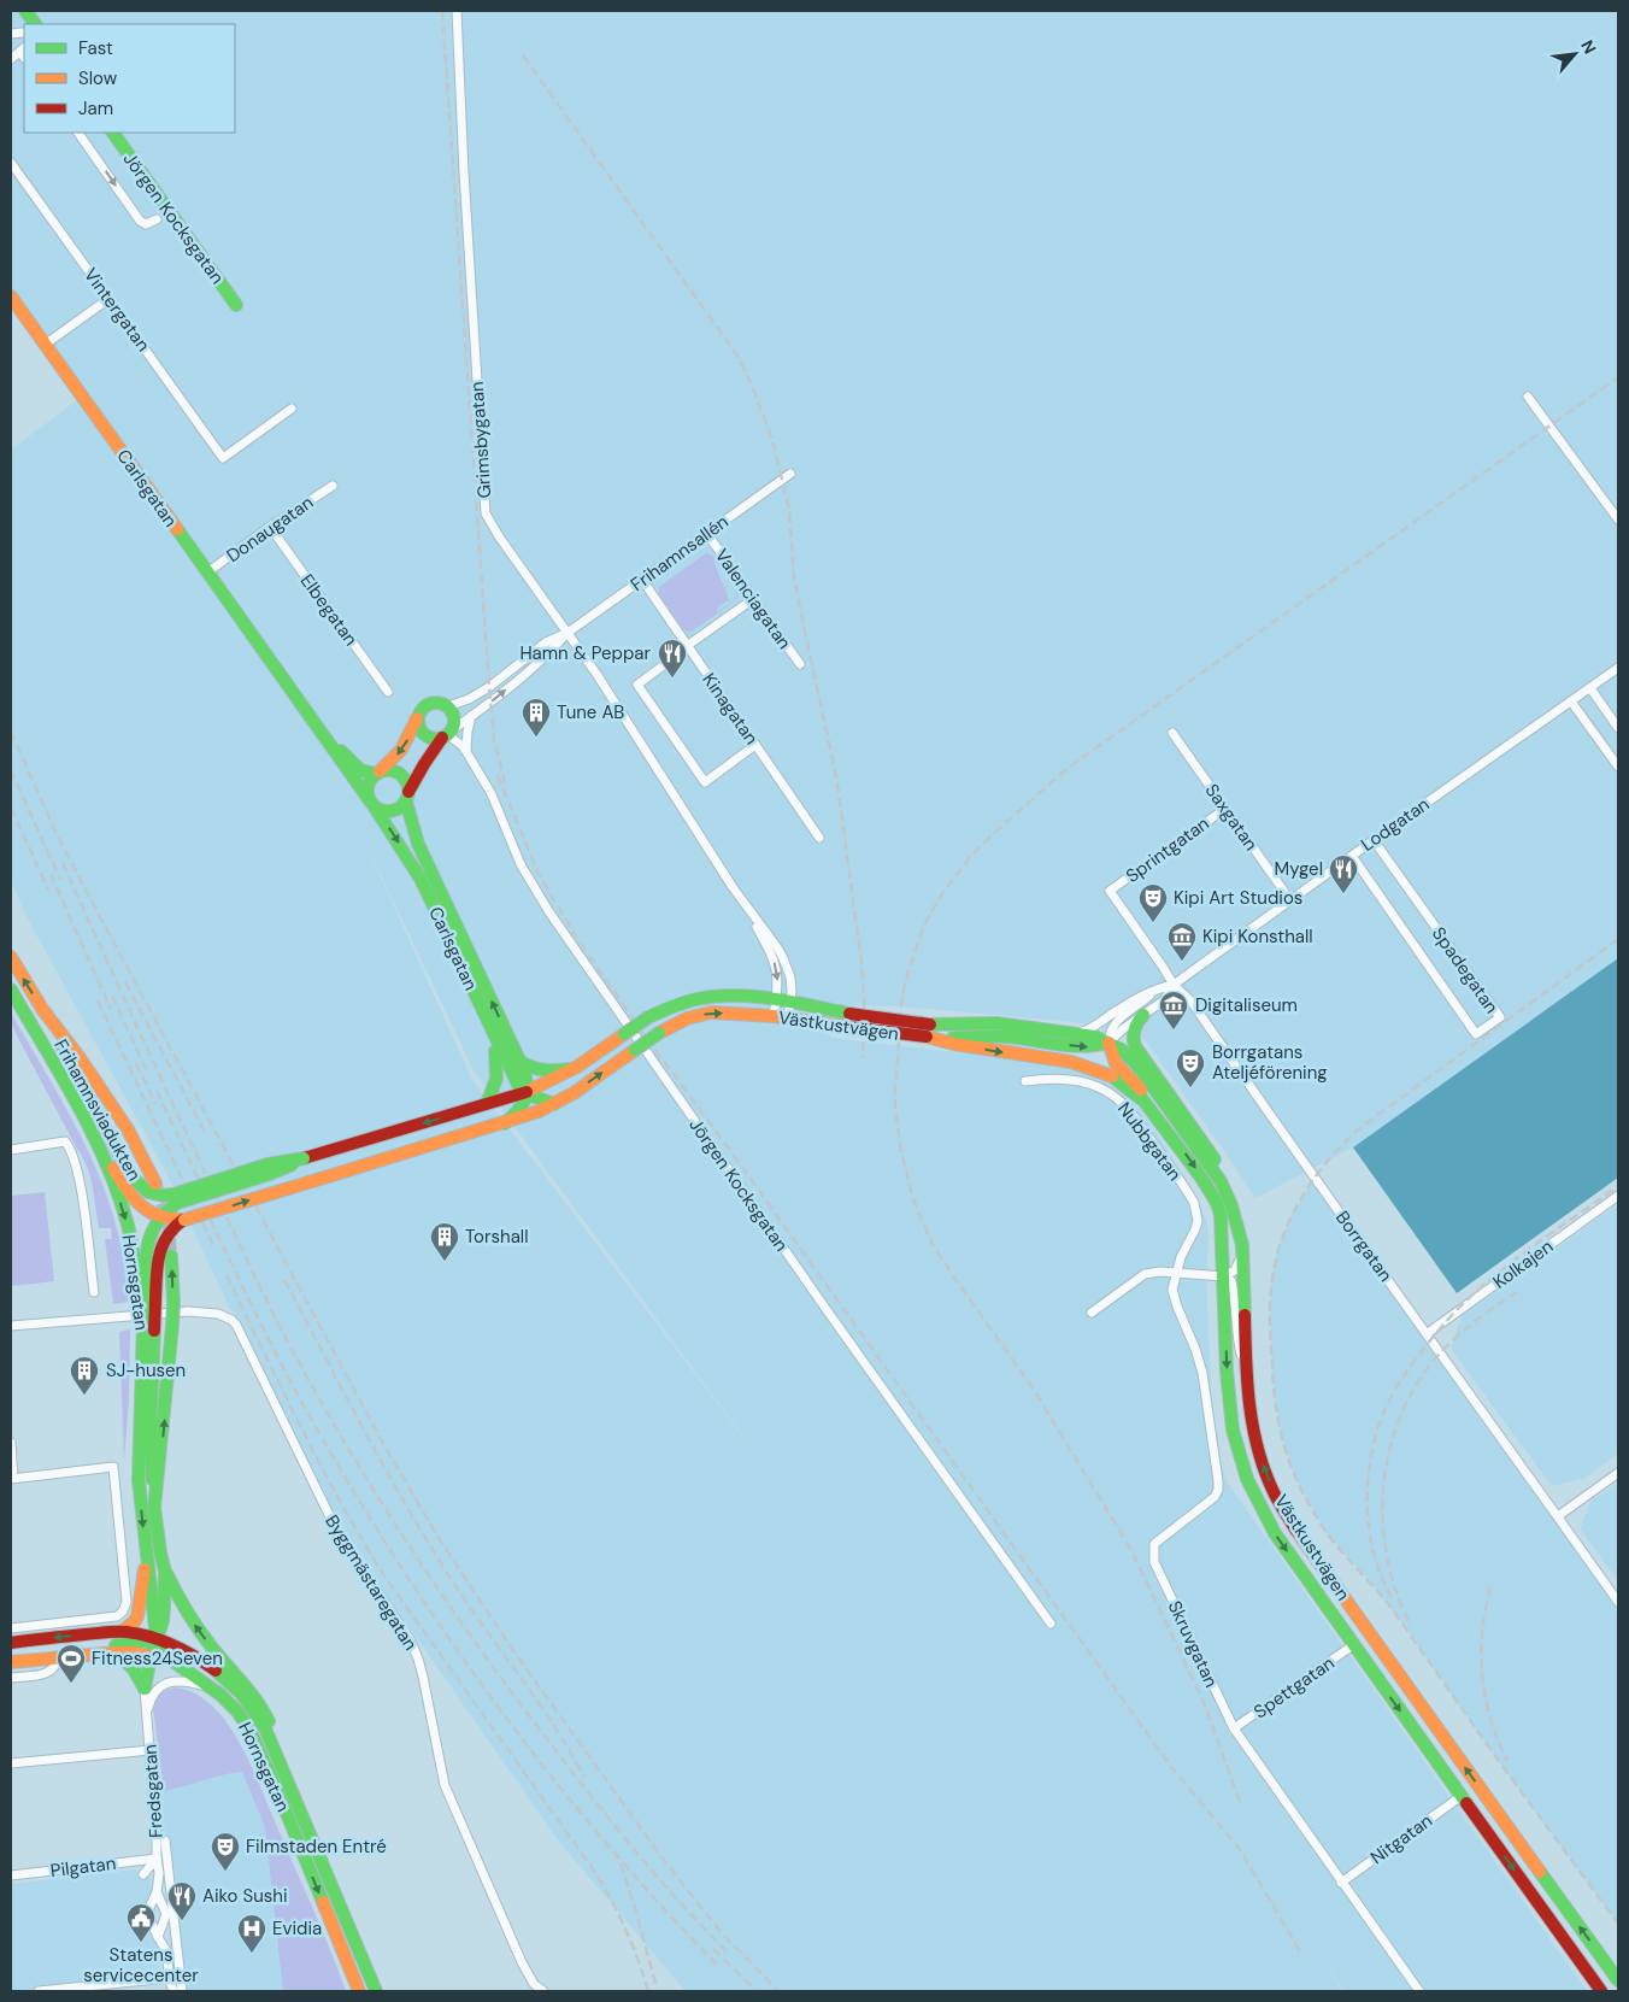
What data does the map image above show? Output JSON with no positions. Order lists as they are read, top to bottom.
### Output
{
  "streets": {
    "main road": [
      "Jörgen Kocksgatan",
      "Carlsgatan",
      "Frihamnsallén",
      "Västkustvägen",
      "Frihamnsviadukten",
      "Hornsgatan"
    ],
    "street": [
      "Vintergatan",
      "Grimsbygatan",
      "Donaugatan",
      "Valenciagatan",
      "Elbegatan",
      "Kinagatan",
      "Saxgatan",
      "Lodgatan",
      "Sprintgatan",
      "Spadegatan",
      "Nubbgatan",
      "Borrgatan",
      "Kolkajen",
      "Byggmästaregatan",
      "Skruvgatan",
      "Spettgatan",
      "Fredsgatan",
      "Nitgatan",
      "Pilgatan"
    ]
  },
  "crossings": [
    ["Jörgen Kocksgatan", "Frihamnsallén"],
    ["Grimsbygatan", "Frihamnsallén"],
    ["Grimsbygatan", "Västkustvägen"],
    ["Carlsgatan", "Donaugatan"],
    ["Carlsgatan", "Frihamnsallén"],
    ["Carlsgatan", "Frihamnsviadukten"],
    ["Donaugatan", "Elbegatan"],
    ["Frihamnsallén", "Valenciagatan"],
    ["Frihamnsallén", "Kinagatan"],
    ["Saxgatan", "Lodgatan"],
    ["Saxgatan", "Sprintgatan"],
    ["Lodgatan", "Spadegatan"],
    ["Lodgatan", "Västkustvägen"],
    ["Lodgatan", "Borrgatan"],
    ["Sprintgatan", "Borrgatan"],
    ["Västkustvägen", "Frihamnsviadukten"],
    ["Västkustvägen", "Spettgatan"],
    ["Västkustvägen", "Nitgatan"],
    ["Frihamnsviadukten", "Hornsgatan"],
    ["Nubbgatan", "Skruvgatan"],
    ["Borrgatan", "Kolkajen"],
    ["Skruvgatan", "Spettgatan"],
    ["Skruvgatan", "Nitgatan"],
    ["Fredsgatan", "Pilgatan"]
  ],
  "places": {
    "restaurant": ["Hamn & Peppar", "Mygel", "Aiko Sushi"],
    "building": ["Tune AB", "Torshall", "SJ-husen"],
    "theatre": ["Kipi Art Studios", "Borrgatans Ateljéförening", "Filmstaden Entré"],
    "museum": ["Kipi Konsthall", "Digitaliseum"],
    "sports": ["Fitness24Seven"],
    "public building": ["Statens servicecenter"],
    "hospital": ["Evidia"]
  },
  "legend": ["Fast", "Slow", "Jam"],
  "north": "top right"
}
